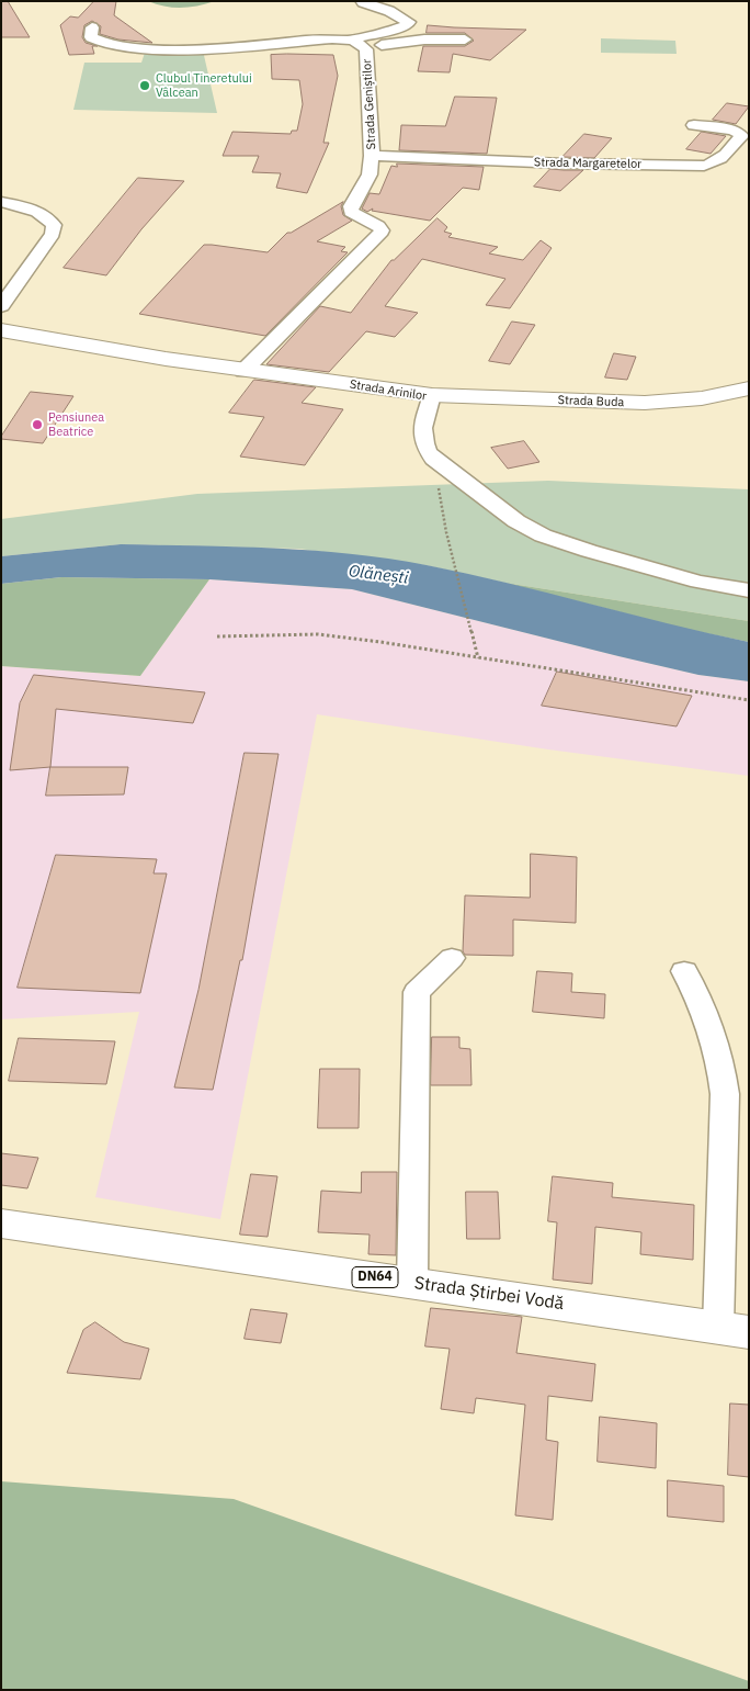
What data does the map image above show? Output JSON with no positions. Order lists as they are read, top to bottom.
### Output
{
  "streets": {
    "street": [
      "Strada Geniștilor",
      "Strada Margaretelor",
      "Strada Arinilor",
      "Strada Buda",
      "DN64",
      "Strada Știrbei Vodă"
    ]
  },
  "crossings": [
    ["Strada Geniștilor", "Strada Margaretelor"],
    ["Strada Geniștilor", "Strada Arinilor"],
    ["Strada Arinilor", "Strada Buda"]
  ],
  "water": ["Olănești"],
  "places": ["Clubul Tineretului Vâlcean", "Pensiunea Beatrice"]
}
